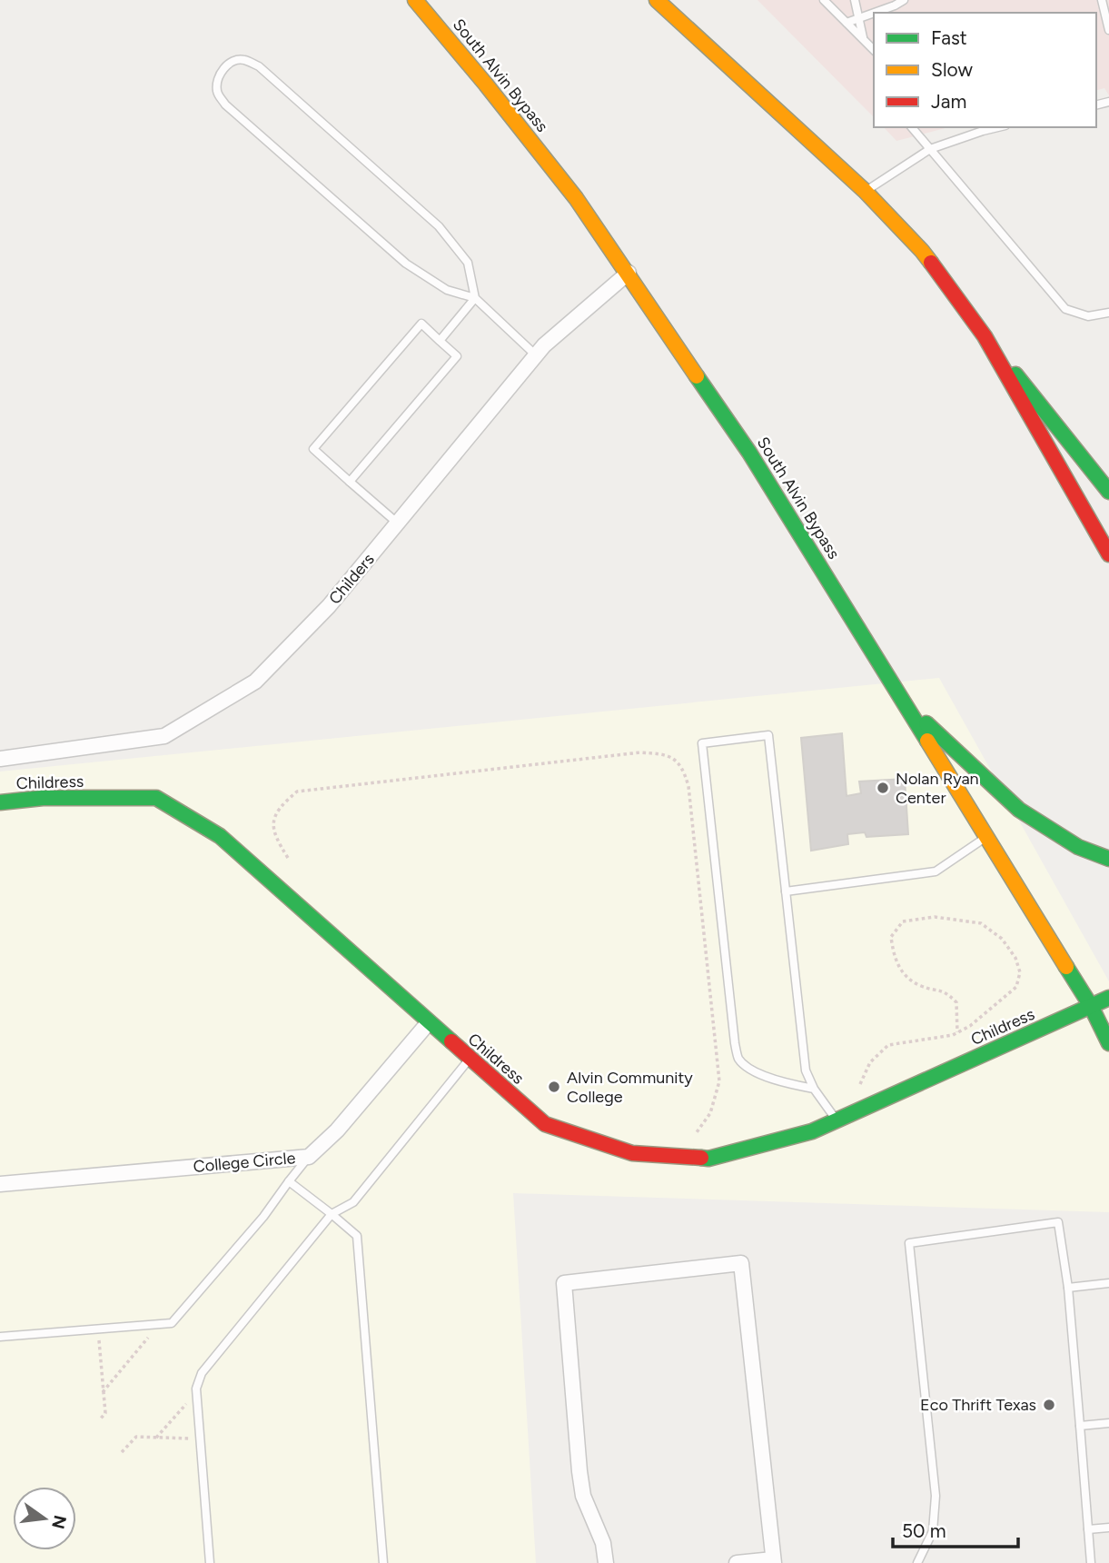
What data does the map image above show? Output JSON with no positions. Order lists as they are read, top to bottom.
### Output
{
  "streets": {
    "main road": ["South Alvin Bypass", "Childress"],
    "street": ["Childers", "College Circle"]
  },
  "crossings": [
    ["South Alvin Bypass", "Childers"],
    ["South Alvin Bypass", "Childress"],
    ["Childress", "College Circle"]
  ],
  "places": ["Nolan Ryan Center", "Alvin Community College", "Eco Thrift Texas"],
  "legend": ["Fast", "Slow", "Jam"],
  "scale_bar": "50 m",
  "north": "right"
}
